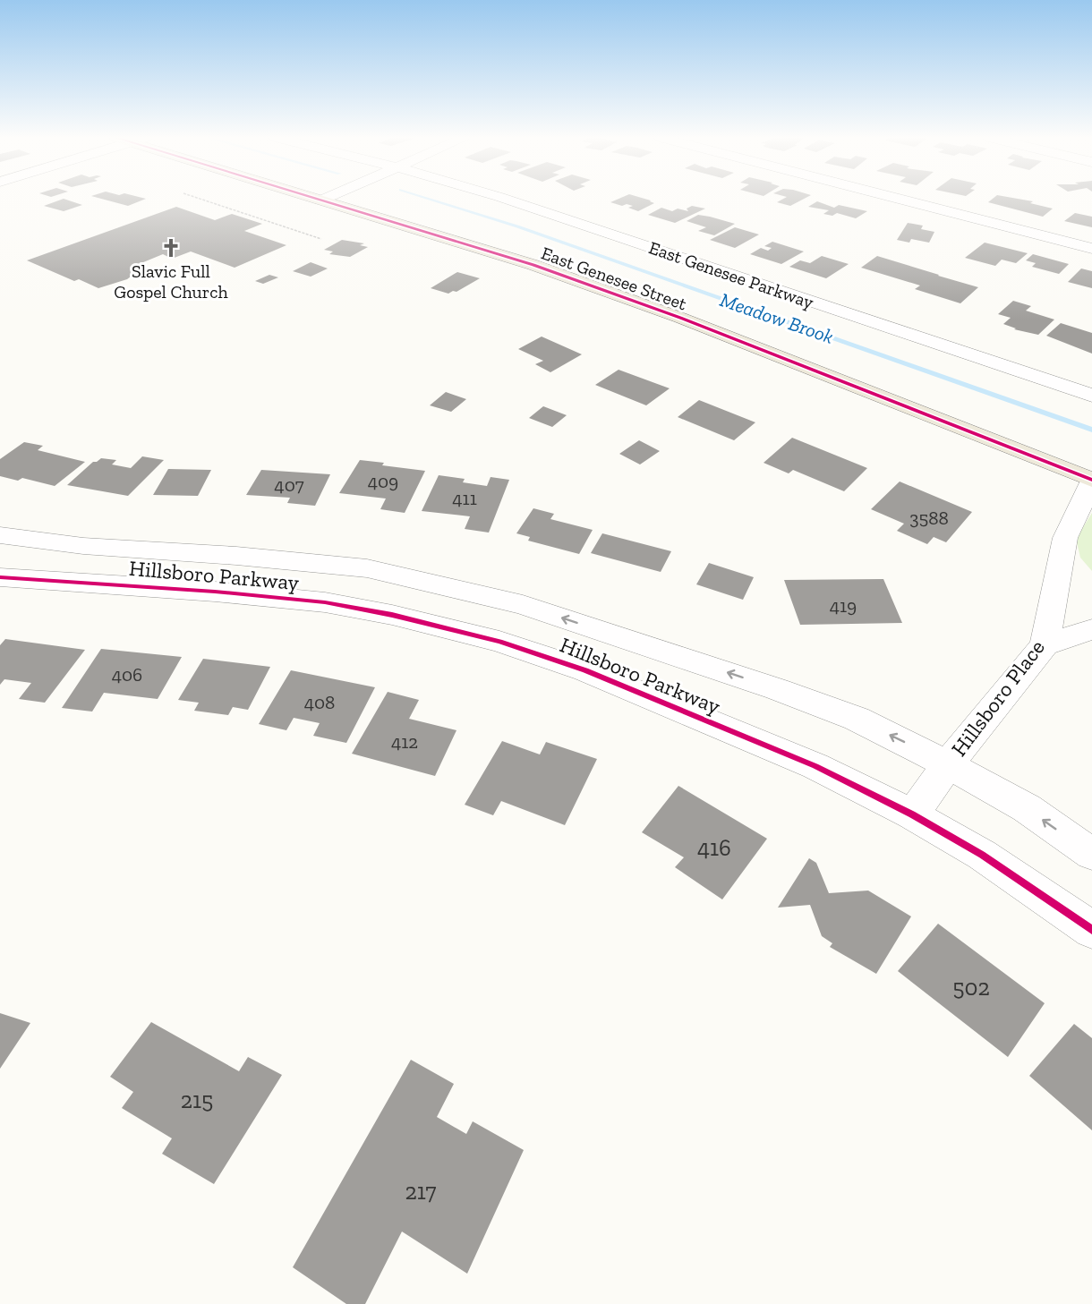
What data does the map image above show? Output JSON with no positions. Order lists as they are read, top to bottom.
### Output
{
  "streets": {
    "main road": ["East Genesee Street"],
    "street": ["East Genesee Parkway", "Hillsboro Parkway", "Hillsboro Place"]
  },
  "crossings": [
    ["East Genesee Street", "Hillsboro Place"],
    ["Hillsboro Parkway", "Hillsboro Place"]
  ],
  "water": ["Meadow Brook"],
  "places": {
    "church": ["Slavic Full Gospel Church"]
  },
  "house_numbers": [
    "409",
    "407",
    "411",
    "3588",
    "419",
    "406",
    "408",
    "412",
    "416",
    "502",
    "215",
    "217"
  ]
}
